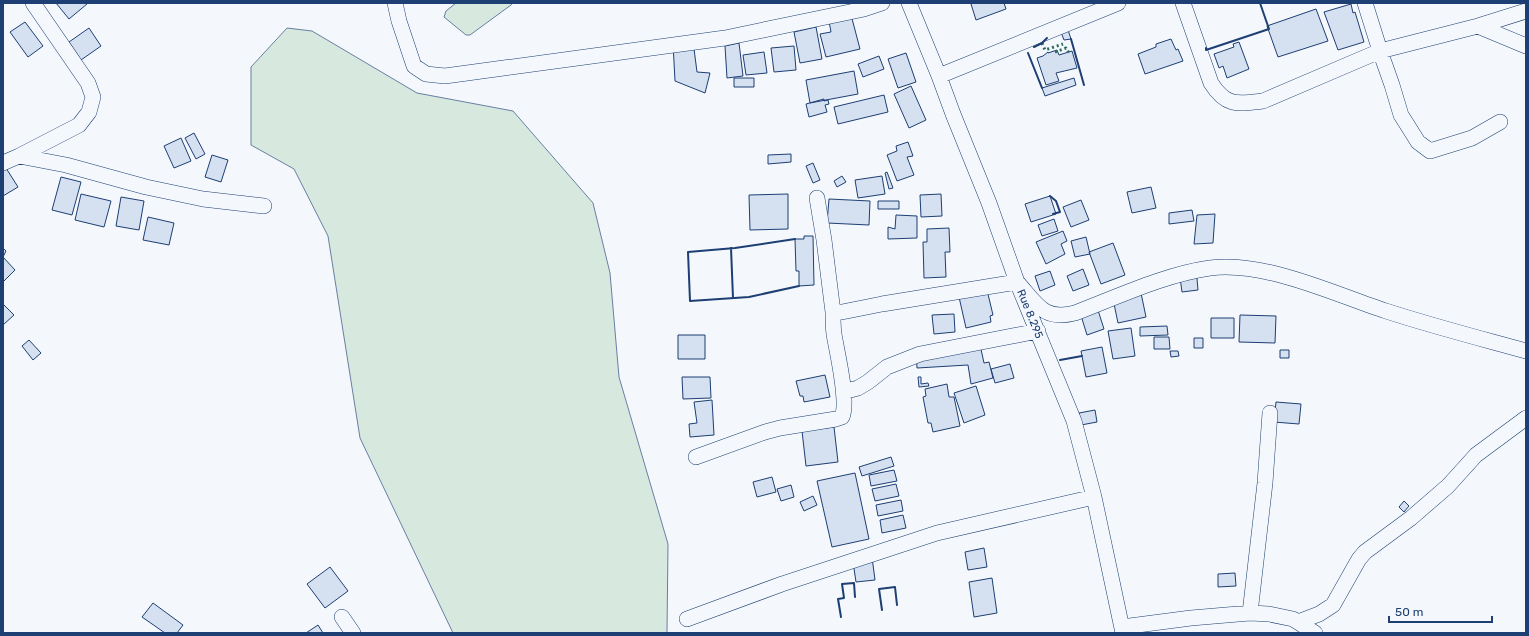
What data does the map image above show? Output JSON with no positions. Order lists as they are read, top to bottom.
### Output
{
  "streets": {
    "street": ["Rue 8.295"]
  },
  "scale_bar": "50 m"
}
